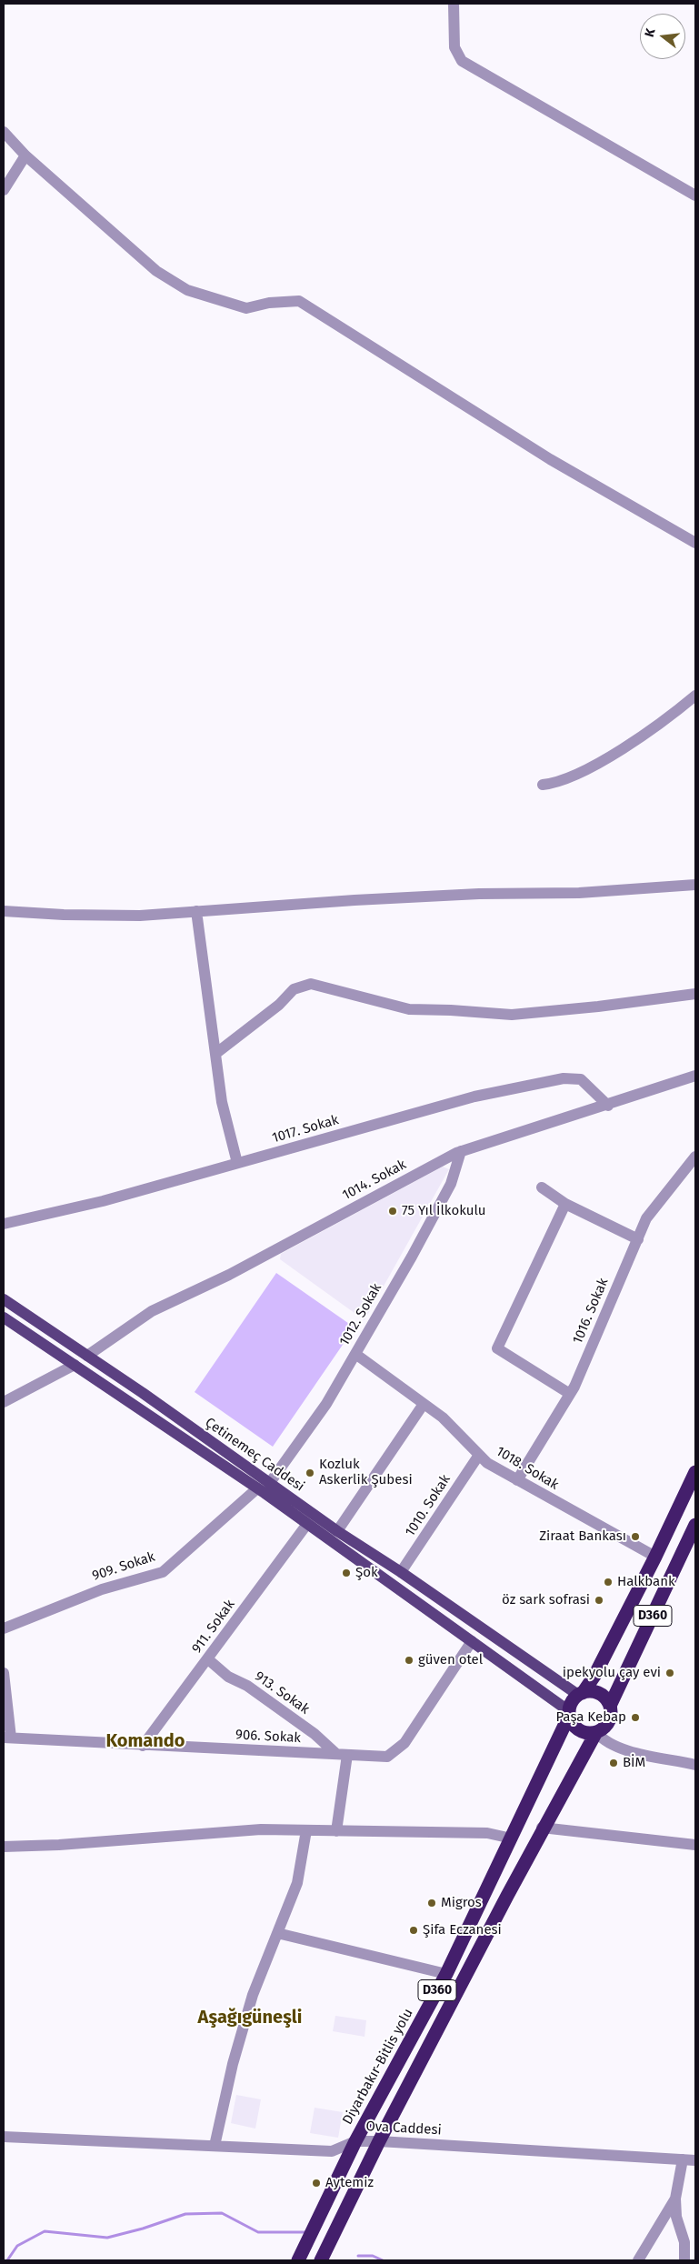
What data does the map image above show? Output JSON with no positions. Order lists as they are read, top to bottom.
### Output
{
  "streets": {
    "highway": ["D360", "Diyarbakır-Bitlis yolu"],
    "main road": ["Çetinemeç Caddesi"],
    "street": [
      "1017. Sokak",
      "1014. Sokak",
      "1016. Sokak",
      "1012. Sokak",
      "1018. Sokak",
      "1010. Sokak",
      "909. Sokak",
      "911. Sokak",
      "913. Sokak",
      "906. Sokak",
      "Ova Caddesi"
    ]
  },
  "crossings": [
    ["1017. Sokak", "1014. Sokak"],
    ["1014. Sokak", "1012. Sokak"],
    ["1014. Sokak", "Çetinemeç Caddesi"],
    ["1016. Sokak", "1018. Sokak"],
    ["1012. Sokak", "Çetinemeç Caddesi"],
    ["1012. Sokak", "1018. Sokak"],
    ["Çetinemeç Caddesi", "1010. Sokak"],
    ["Çetinemeç Caddesi", "909. Sokak"],
    ["Çetinemeç Caddesi", "D360"],
    ["Çetinemeç Caddesi", "911. Sokak"],
    ["Çetinemeç Caddesi", "906. Sokak"],
    ["Çetinemeç Caddesi", "Diyarbakır-Bitlis yolu"],
    ["1018. Sokak", "1010. Sokak"],
    ["1018. Sokak", "D360"],
    ["D360", "Diyarbakır-Bitlis yolu"],
    ["D360", "Ova Caddesi"],
    ["911. Sokak", "913. Sokak"],
    ["911. Sokak", "906. Sokak"],
    ["913. Sokak", "906. Sokak"],
    ["Diyarbakır-Bitlis yolu", "Ova Caddesi"]
  ],
  "districts": ["Komando", "Aşağıgüneşli"],
  "places": [
    "75 Yıl İlkokulu",
    "Kozluk Askerlik Şubesi",
    "Ziraat Bankası",
    "Şok",
    "Halkbank",
    "öz sark sofrasi",
    "güven otel",
    "ipekyolu çay evi",
    "Paşa Kebap",
    "BİM",
    "Migros",
    "Şifa Eczanesi",
    "Aytemiz"
  ],
  "north": "left"
}
